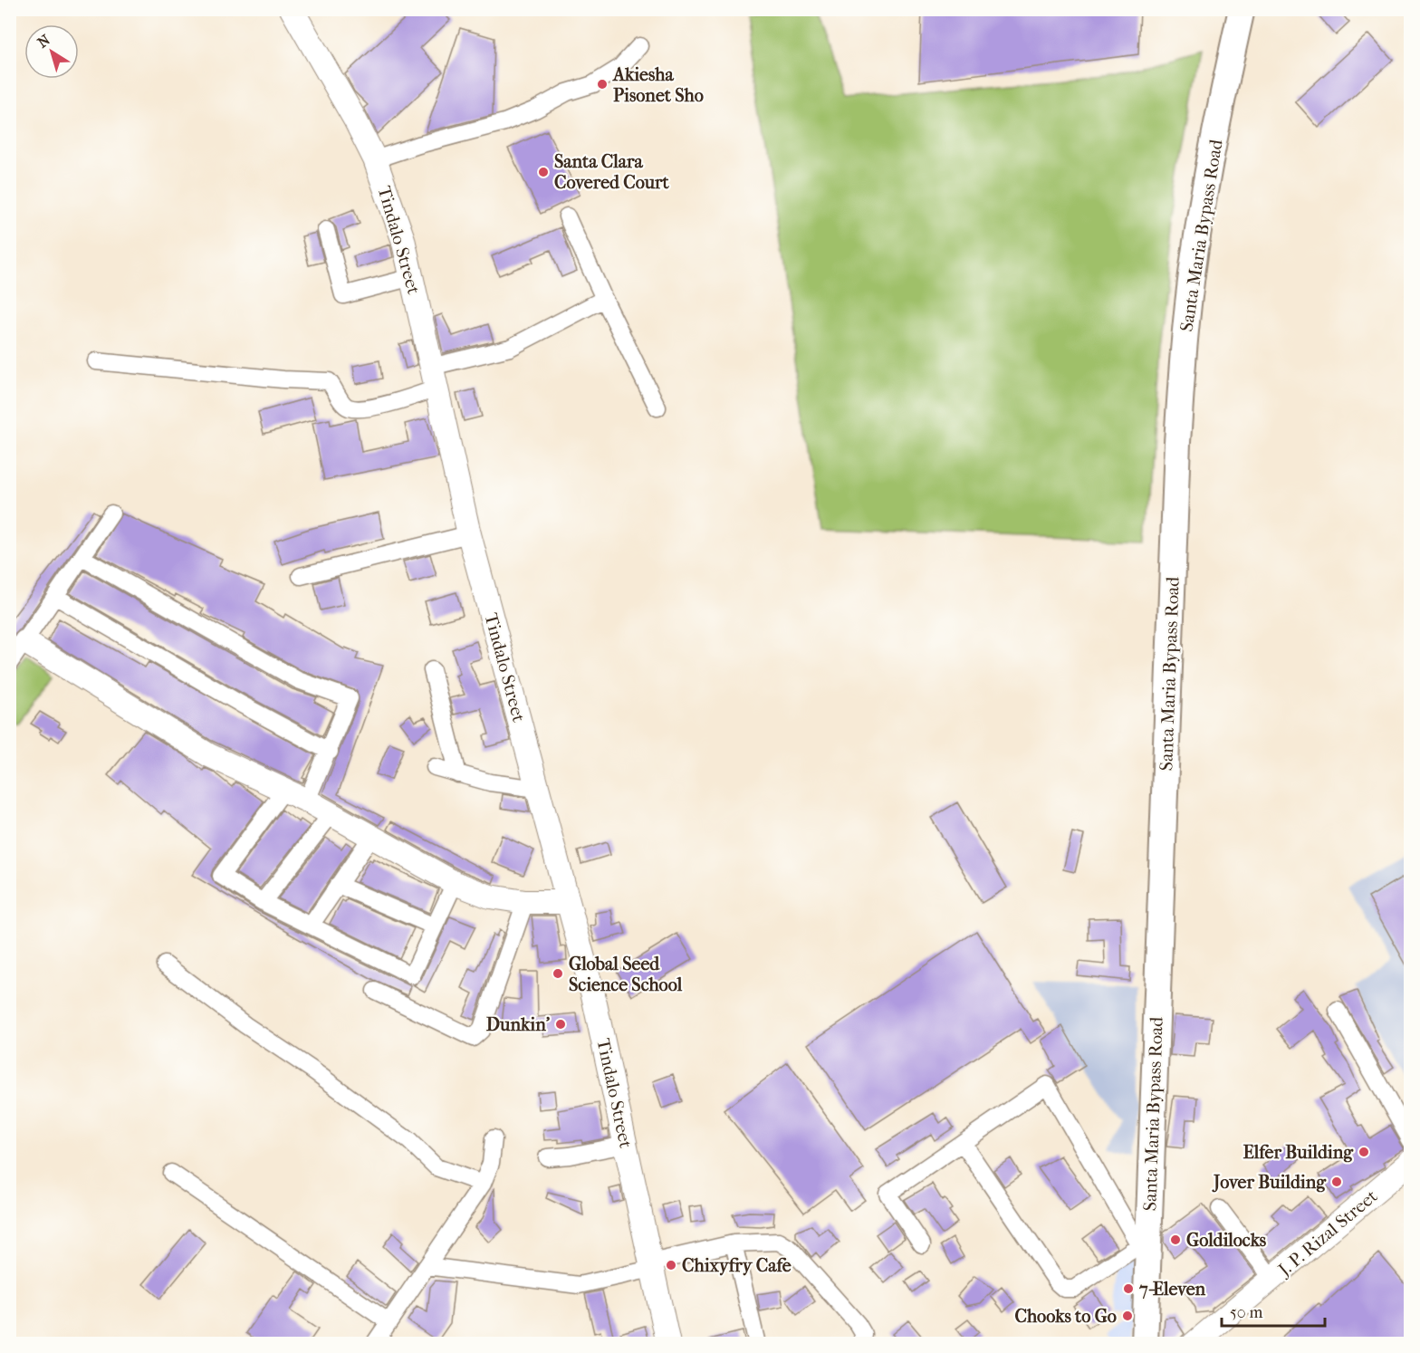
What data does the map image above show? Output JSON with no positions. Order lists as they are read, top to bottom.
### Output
{
  "streets": {
    "main road": ["Santa Maria Bypass Road", "Tindalo Street", "J. P. Rizal Street"]
  },
  "places": [
    "Akiesha Pisonet Sho",
    "Santa Clara Covered Court",
    "Global Seed Science School",
    "Dunkin'",
    "Elfer Building",
    "Jover Building",
    "Goldilocks",
    "Chixyfry Cafe",
    "7-Eleven",
    "Chooks to Go"
  ],
  "scale_bar": "50 m",
  "north": "top left"
}
